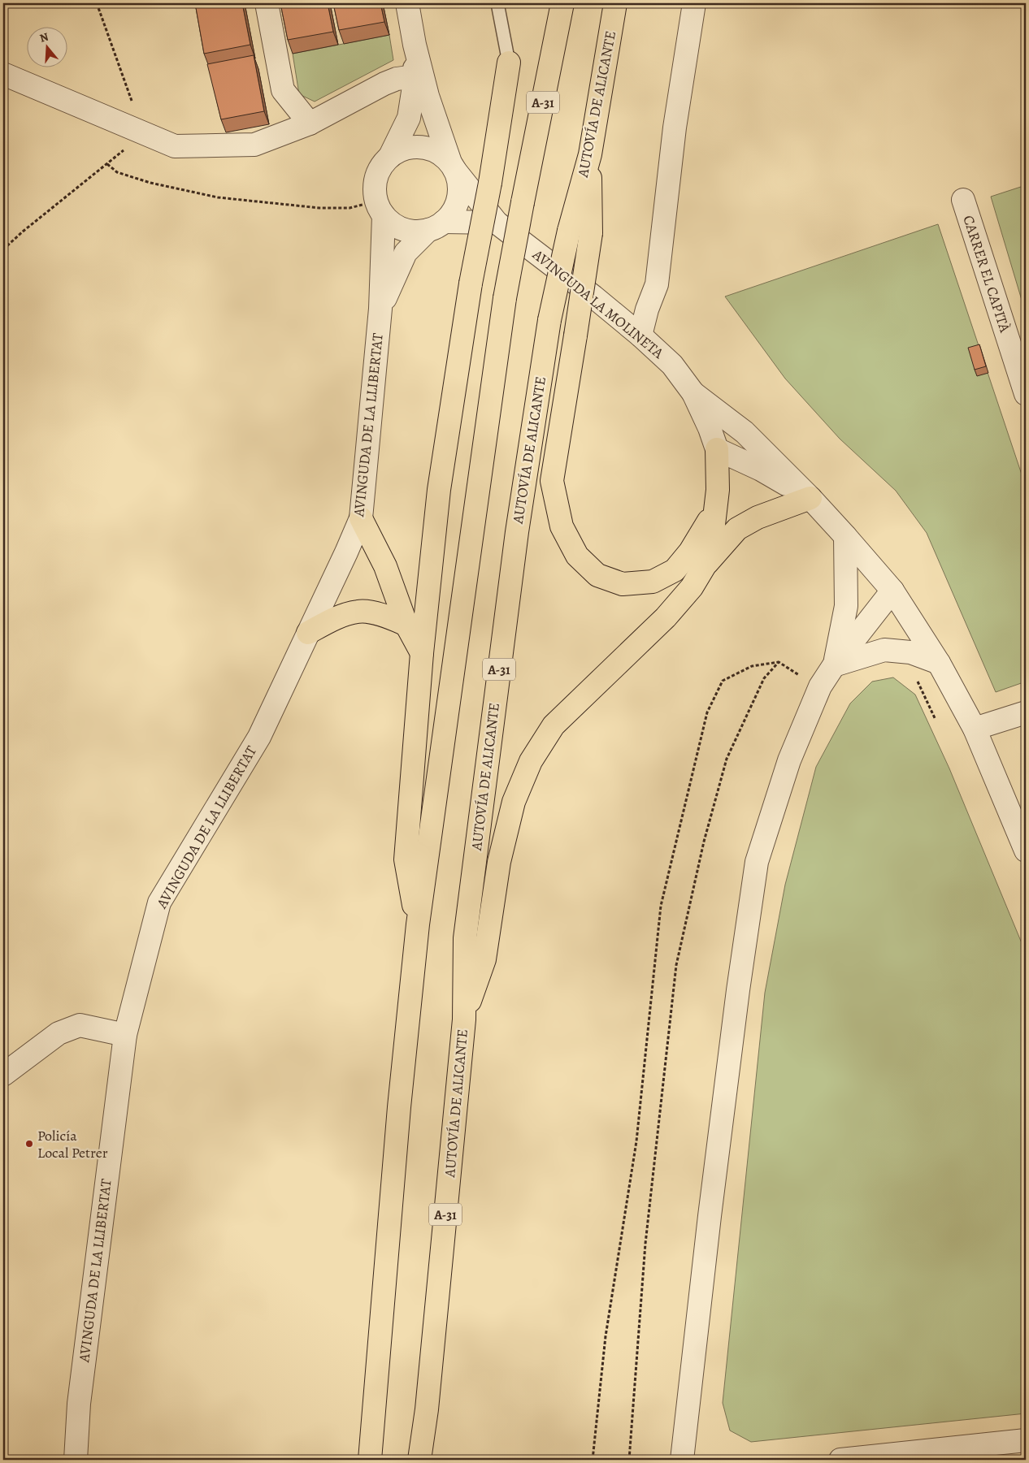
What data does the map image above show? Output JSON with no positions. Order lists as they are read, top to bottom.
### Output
{
  "streets": {
    "highway": ["A-31", "AUTOVÍA DE ALICANTE"],
    "street": ["CARRER EL CAPITÀ", "AVINGUDA LA MOLINETA", "AVINGUDA DE LA LLIBERTAT"]
  },
  "crossings": [
    ["AVINGUDA LA MOLINETA", "AVINGUDA DE LA LLIBERTAT"]
  ],
  "places": ["Policía Local Petrer"],
  "north": "top"
}
